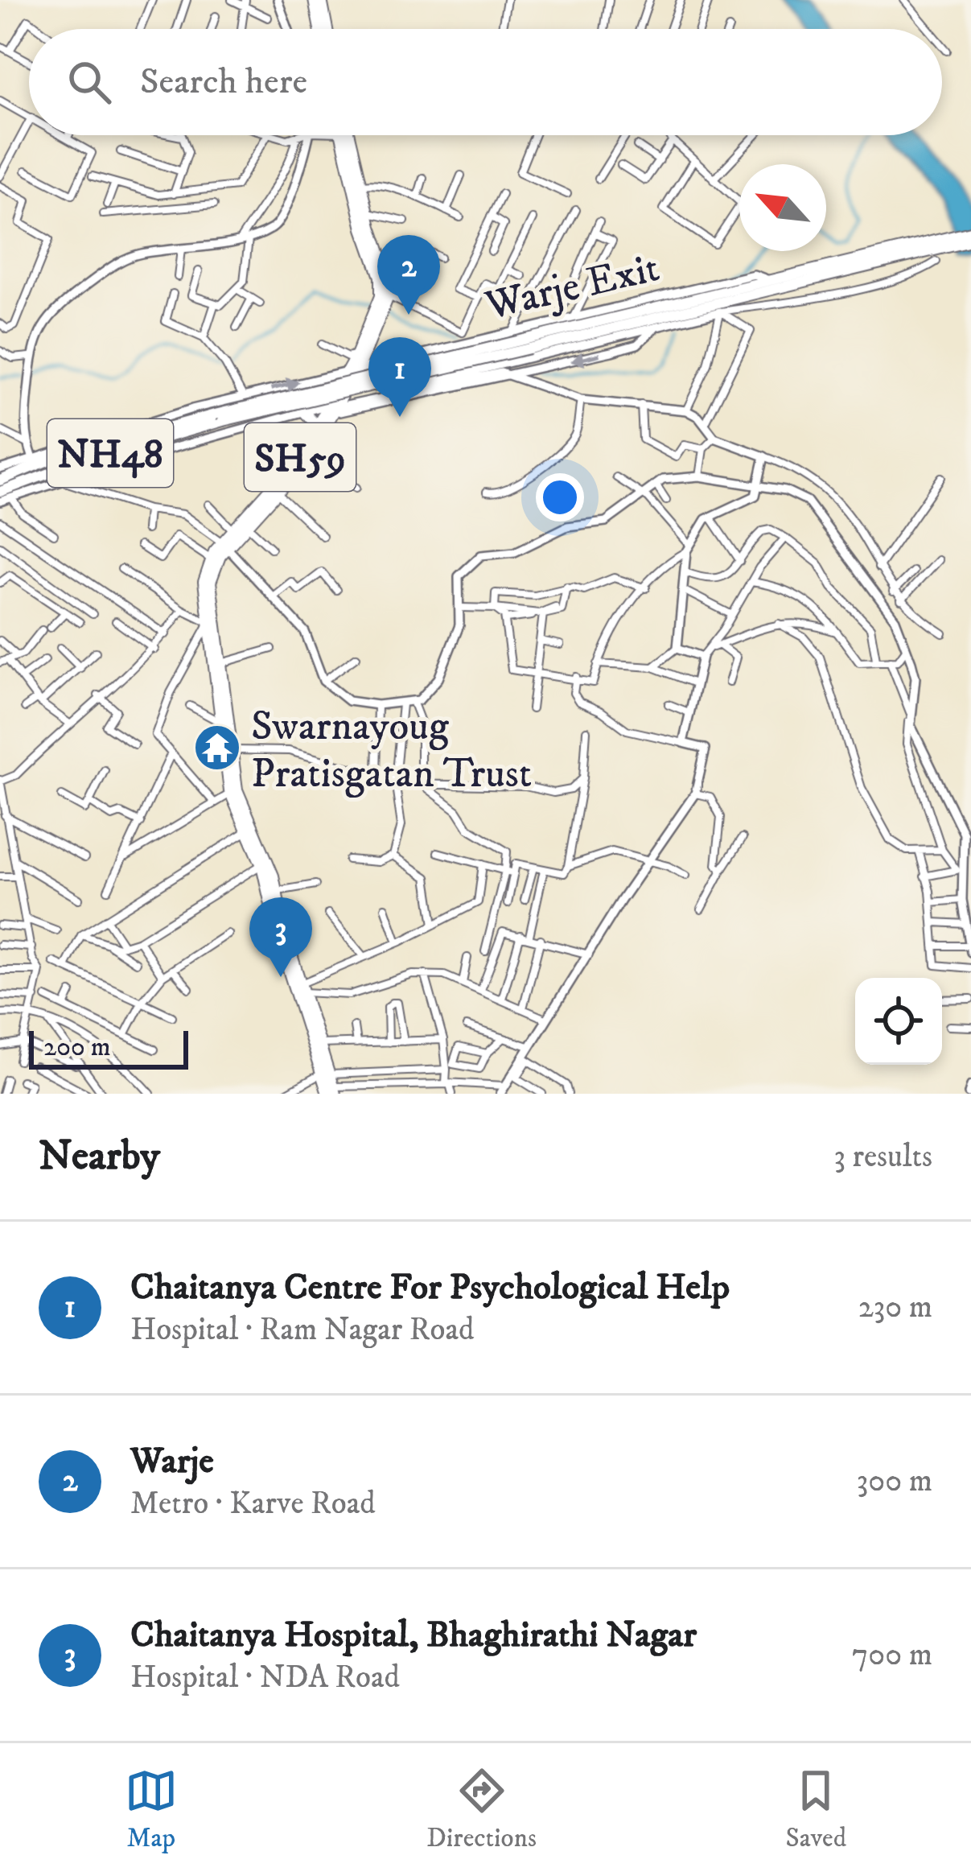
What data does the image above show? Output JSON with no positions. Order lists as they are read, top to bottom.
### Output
{
  "streets": {
    "main road": ["NH48", "SH59"],
    "street": ["Warje Exit"]
  },
  "crossings": [
    ["Warje Exit", "NH48"],
    ["Warje Exit", "SH59"]
  ],
  "places": {
    "temple": ["Swarnayoug Pratisgatan Trust"]
  },
  "scale_bar": "200 m",
  "north": "top left",
  "page": {
    "search": "Search here",
    "pins": ["2", "1", "3"],
    "scale": "200 m",
    "heading": ["Nearby", "3 results"],
    "list": [
      {
        "mark": "1",
        "name": "Chaitanya Centre For Psychological Help",
        "note": "Hospital · Ram Nagar Road",
        "value": "230 m"
      },
      {
        "mark": "2",
        "name": "Warje",
        "note": "Metro · Karve Road",
        "value": "300 m"
      },
      {
        "mark": "3",
        "name": "Chaitanya Hospital, Bhaghirathi Nagar",
        "note": "Hospital · NDA Road",
        "value": "700 m"
      }
    ],
    "nav": ["Map", "Directions", "Saved"]
  }
}
